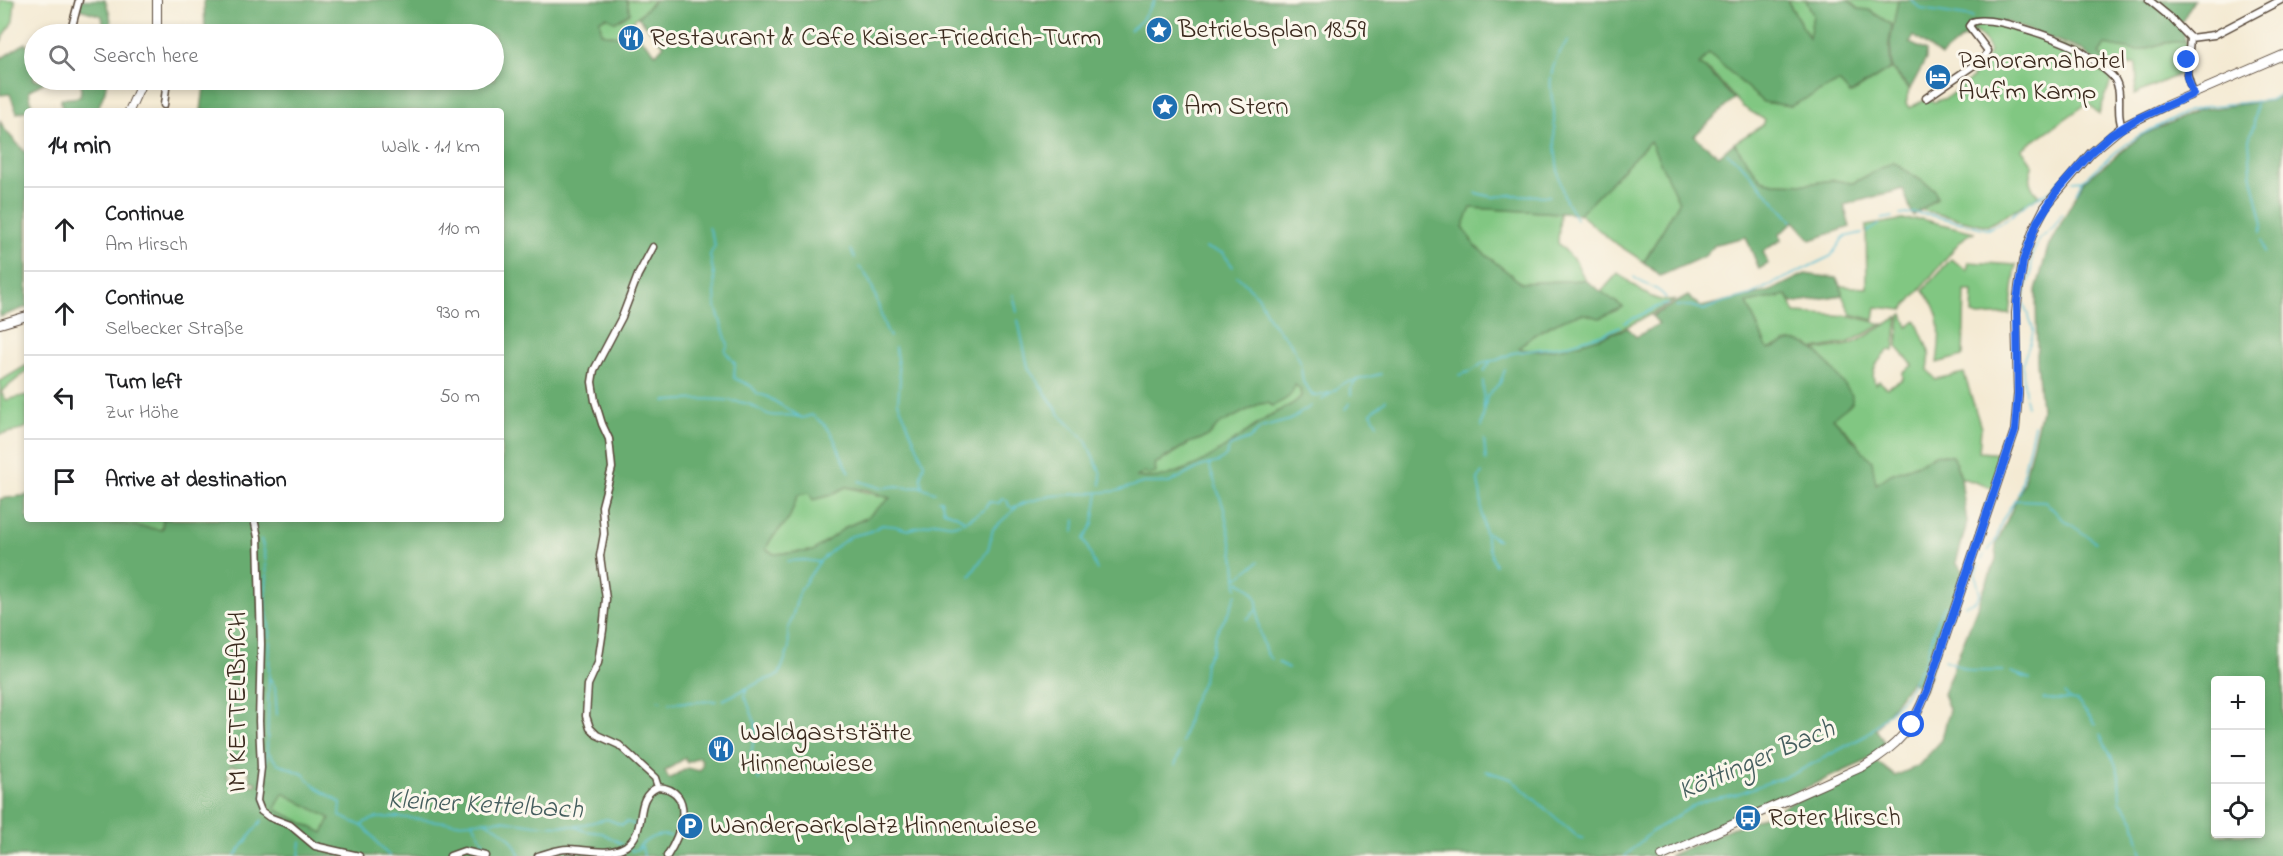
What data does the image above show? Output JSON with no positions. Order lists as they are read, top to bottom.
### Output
{
  "streets": {
    "street": ["IM KETTELBACH"]
  },
  "water": ["Köttinger Bach", "Kleiner Kettelbach"],
  "places": {
    "place": ["Betriebsplan 1859", "Am Stern"],
    "restaurant": ["Restaurant & Cafe Kaiser-Friedrich-Turm", "Waldgaststätte Hinnenwiese"],
    "hotel": ["Panoramahotel Auf'm Kamp"],
    "bus stop": ["Roter Hirsch"],
    "parking": ["Wanderparkplatz Hinnenwiese"]
  },
  "page": {
    "search": "Search here",
    "heading": ["14 min", "Walk · 1.1 km"],
    "list": [
      ["Continue", "Am Hirsch", "110 m"],
      ["Continue", "Selbecker Straße", "930 m"],
      ["Turn left", "Zur Höhe", "50 m"],
      "Arrive at destination"
    ],
    "map_buttons": ["+", "−"]
  }
}
